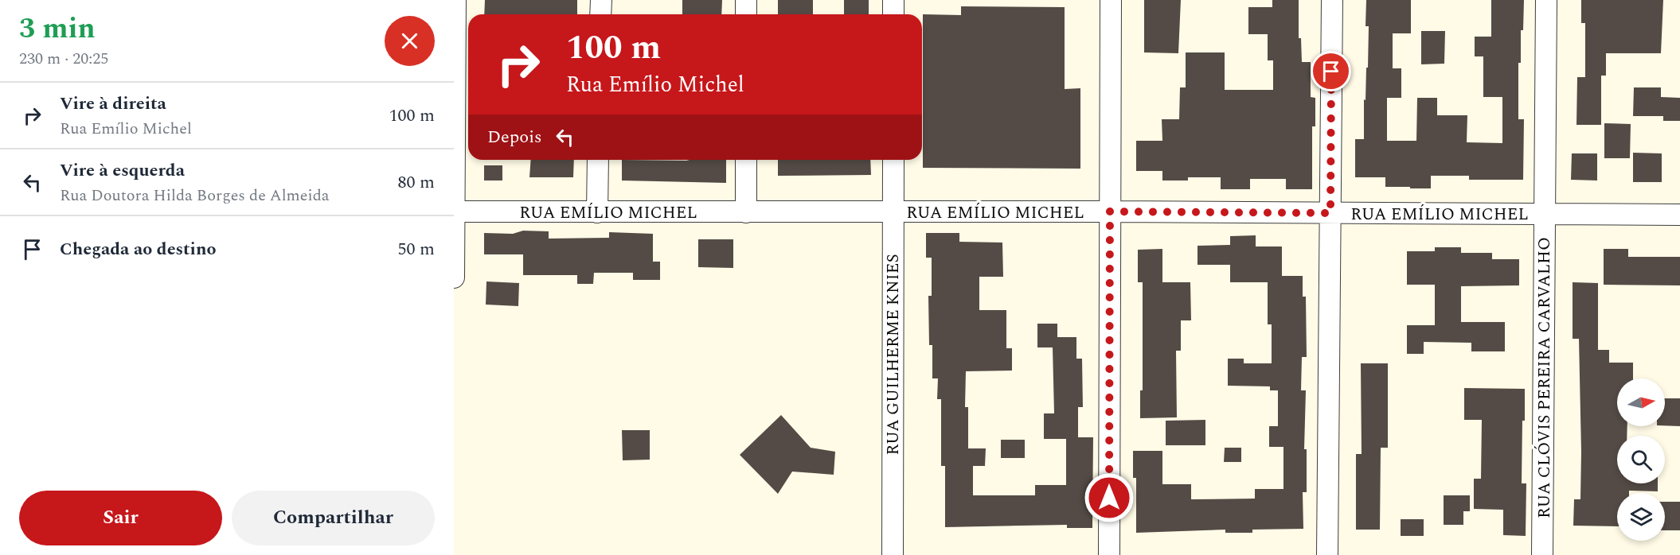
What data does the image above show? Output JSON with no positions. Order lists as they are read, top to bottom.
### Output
{
  "streets": {
    "street": ["RUA EMÍLIO MICHEL", "RUA GUILHERME KNIES", "RUA CLÓVIS PEREIRA CARVALHO"]
  },
  "crossings": [
    ["RUA EMÍLIO MICHEL", "RUA GUILHERME KNIES"],
    ["RUA EMÍLIO MICHEL", "RUA CLÓVIS PEREIRA CARVALHO"]
  ],
  "north": "right",
  "page": {
    "heading": ["3 min", "230 m · 20:25"],
    "turn": ["100 m", "Rua Emílio Michel"],
    "list": [
      {
        "name": "Vire à direita",
        "note": "Rua Emílio Michel",
        "value": "100 m"
      },
      {
        "name": "Vire à esquerda",
        "note": "Rua Doutora Hilda Borges de Almeida",
        "value": "80 m"
      },
      {
        "name": "Chegada ao destino",
        "value": "50 m"
      }
    ],
    "then": "Depois",
    "buttons": ["Sair", "Compartilhar"]
  }
}
